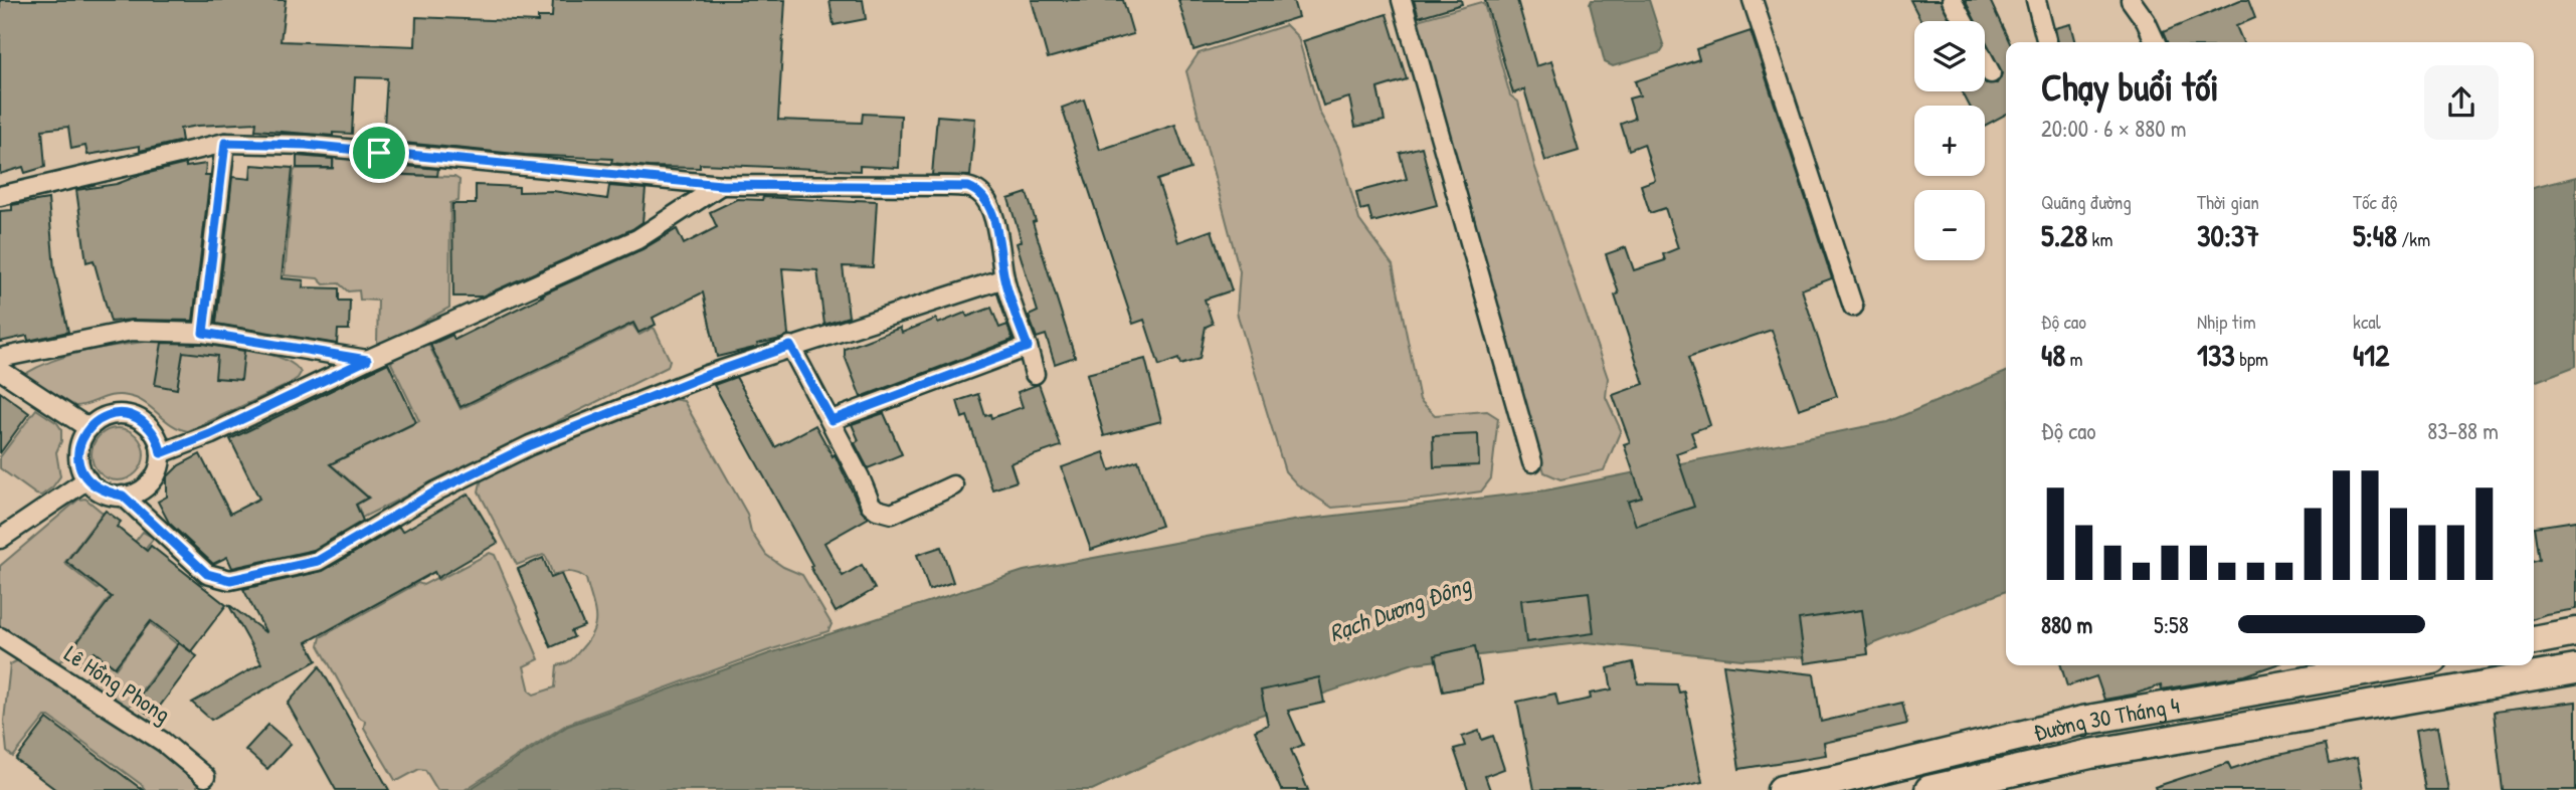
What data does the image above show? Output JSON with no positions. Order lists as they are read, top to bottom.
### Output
{
  "streets": {
    "main road": ["Đường 30 Tháng 4"],
    "street": ["Lê Hồng Phong"]
  },
  "water": ["Rạch Dương Đông"],
  "page": {
    "map_buttons": ["+", "−"],
    "heading": ["Chạy buổi tối", "20:00 · 6 × 880 m"],
    "stats": [
      ["Quãng đường", "5.28 km"],
      ["Thời gian", "30:37"],
      ["Tốc độ", "5:48 /km"],
      ["Độ cao", "48 m"],
      ["Nhịp tim", "133 bpm"],
      ["kcal", "412"]
    ],
    "chart": ["Độ cao", "83–88 m"],
    "list": [
      {
        "name": "880 m",
        "note": "5:58"
      }
    ]
  }
}
